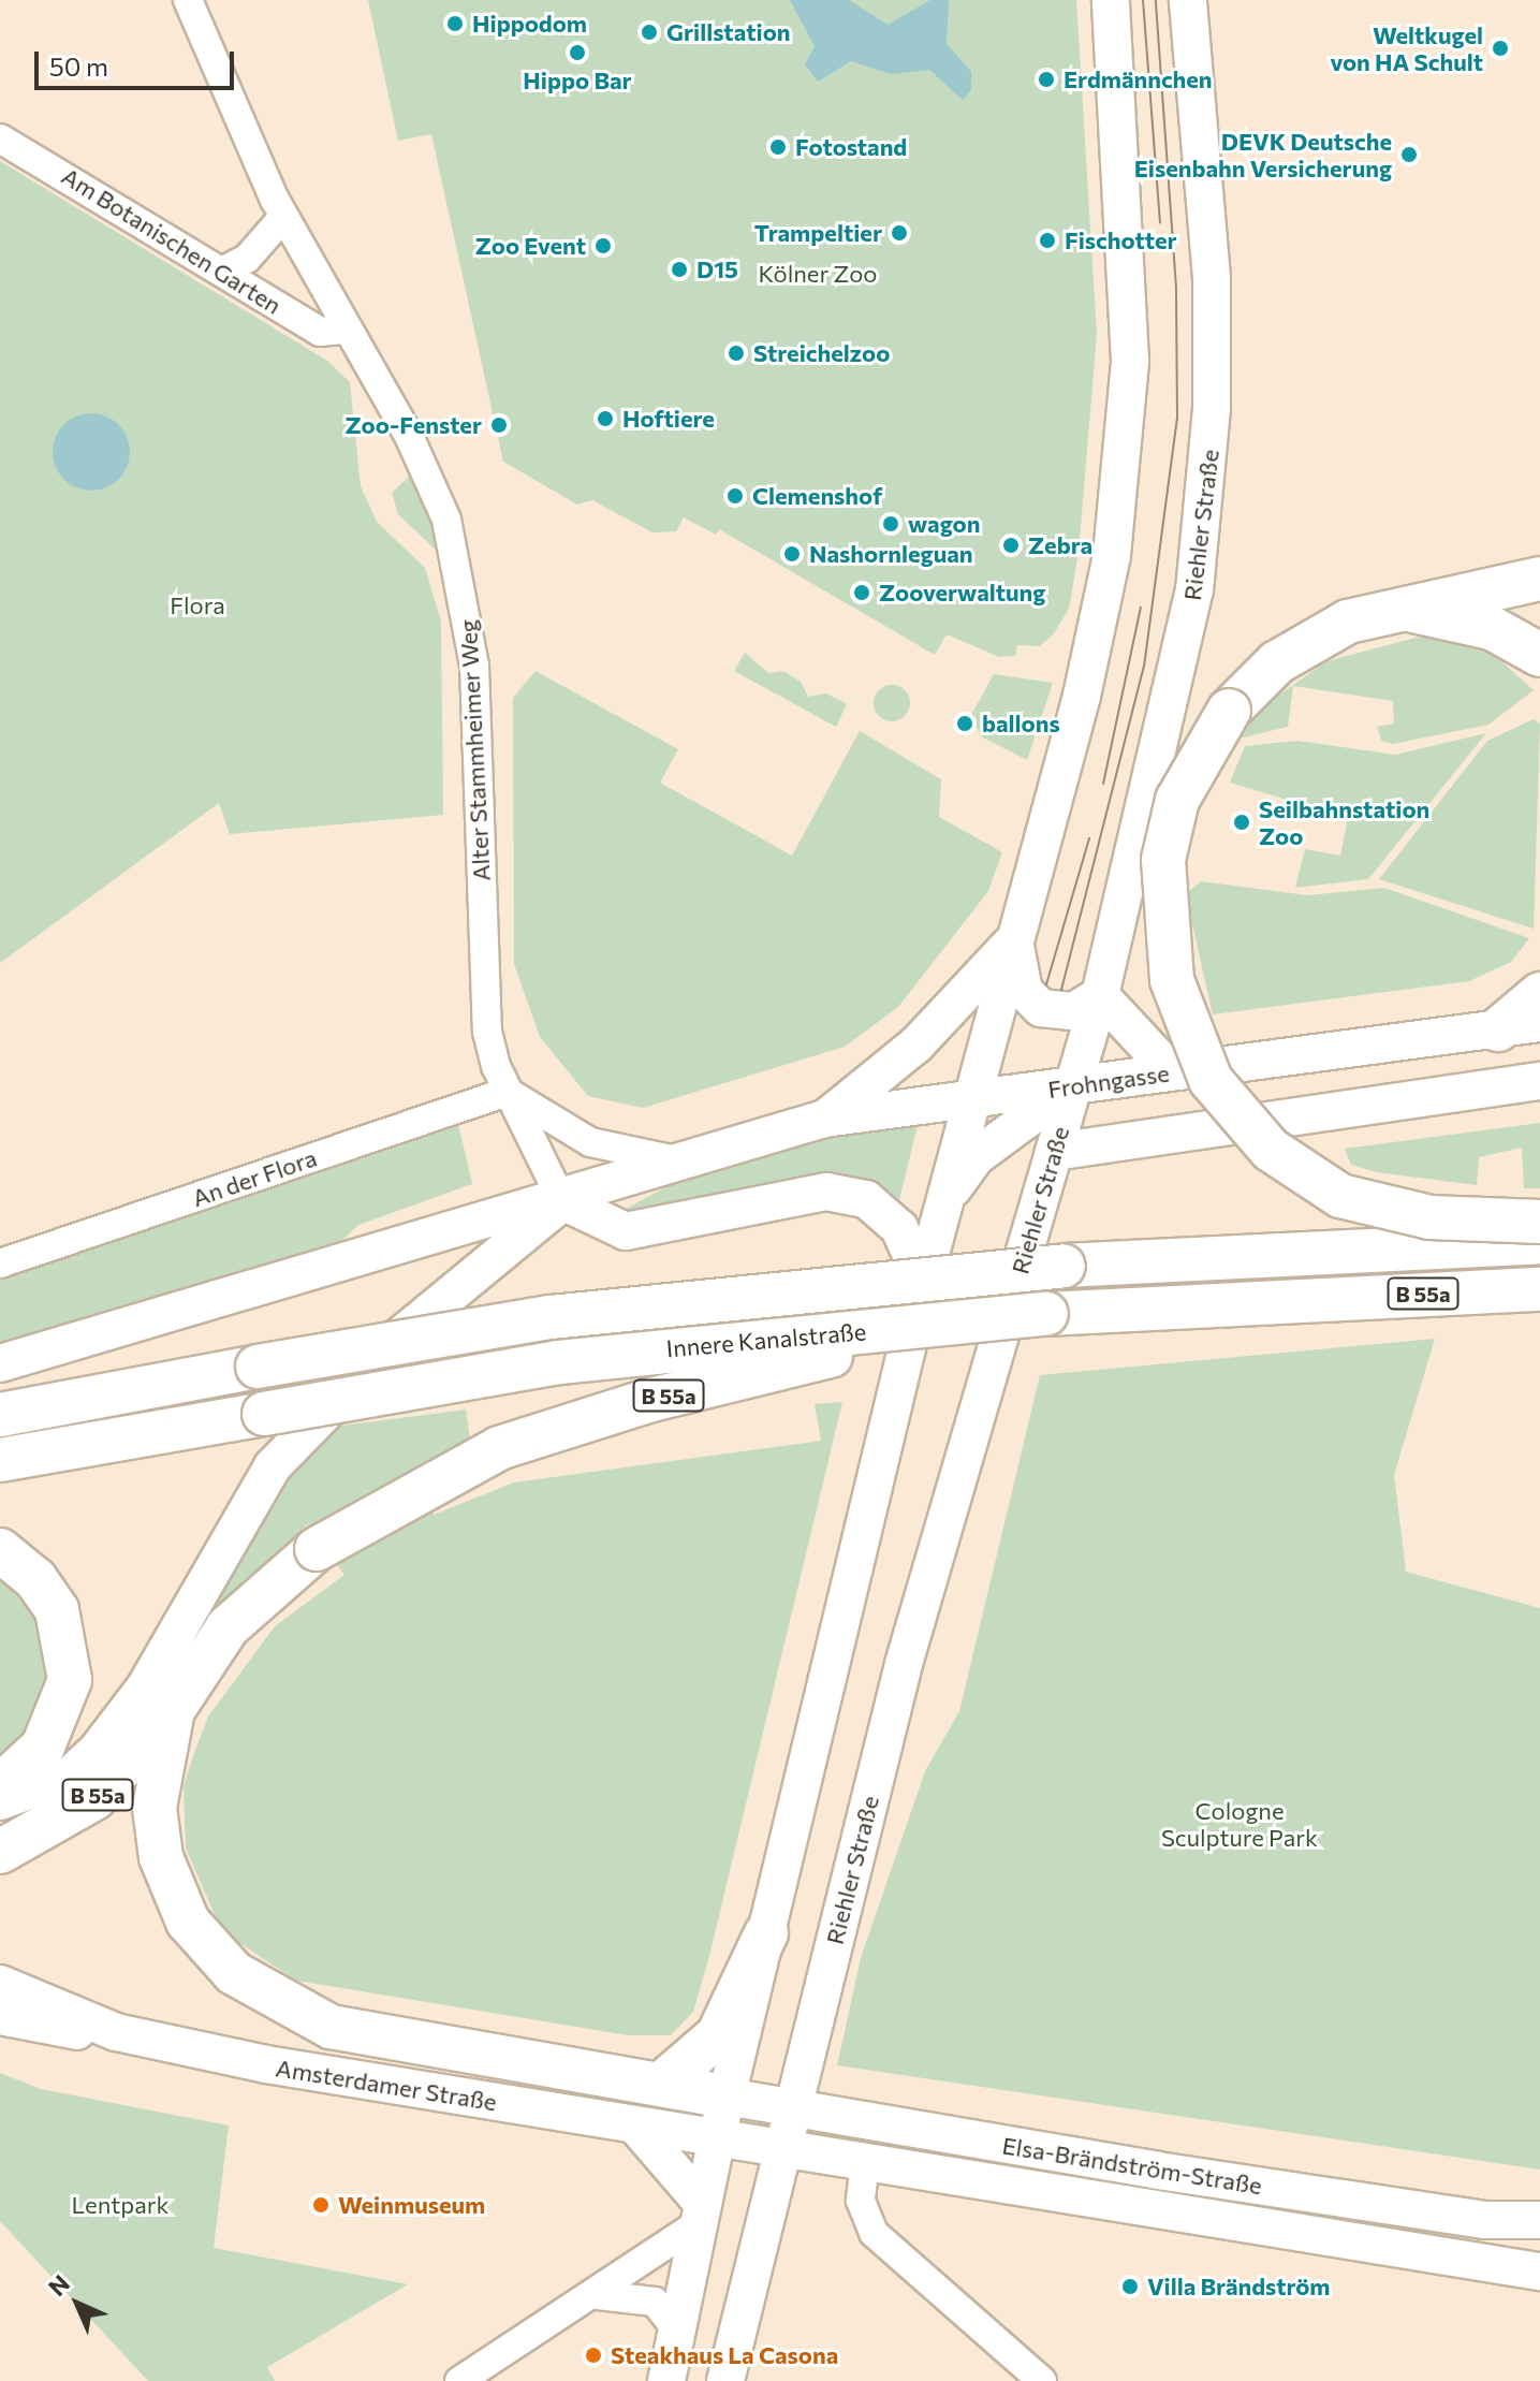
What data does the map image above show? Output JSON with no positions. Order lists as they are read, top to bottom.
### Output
{
  "streets": {
    "highway": ["B 55a", "Innere Kanalstraße"],
    "main road": [
      "Riehler Straße",
      "Frohngasse",
      "Amsterdamer Straße",
      "Elsa-Brändström-Straße"
    ],
    "street": ["Am Botanischen Garten", "Alter Stammheimer Weg", "An der Flora"]
  },
  "crossings": [
    ["Am Botanischen Garten", "Alter Stammheimer Weg"],
    ["Riehler Straße", "Frohngasse"],
    ["Riehler Straße", "Amsterdamer Straße"],
    ["Riehler Straße", "Elsa-Brändström-Straße"],
    ["Alter Stammheimer Weg", "Frohngasse"],
    ["Alter Stammheimer Weg", "An der Flora"],
    ["B 55a", "Innere Kanalstraße"],
    ["Amsterdamer Straße", "Elsa-Brändström-Straße"]
  ],
  "parks": [
    "Kölner Zoo",
    "Flora",
    "Cologne Sculpture Park",
    "Lentpark"
  ],
  "places": [
    "Hippodom",
    "Grillstation",
    "Weltkugel von HA Schult",
    "Hippo Bar",
    "Erdmännchen",
    "Fotostand",
    "DEVK Deutsche Eisenbahn Versicherung",
    "Trampeltier",
    "Fischotter",
    "Zoo Event",
    "D15",
    "Streichelzoo",
    "Hoftiere",
    "Zoo-Fenster",
    "Clemenshof",
    "wagon",
    "Zebra",
    "Nashornleguan",
    "Zooverwaltung",
    "ballons",
    "Seilbahnstation Zoo",
    "Weinmuseum",
    "Villa Brändström",
    "Steakhaus La Casona"
  ],
  "scale_bar": "50 m",
  "north": "top left"
}
